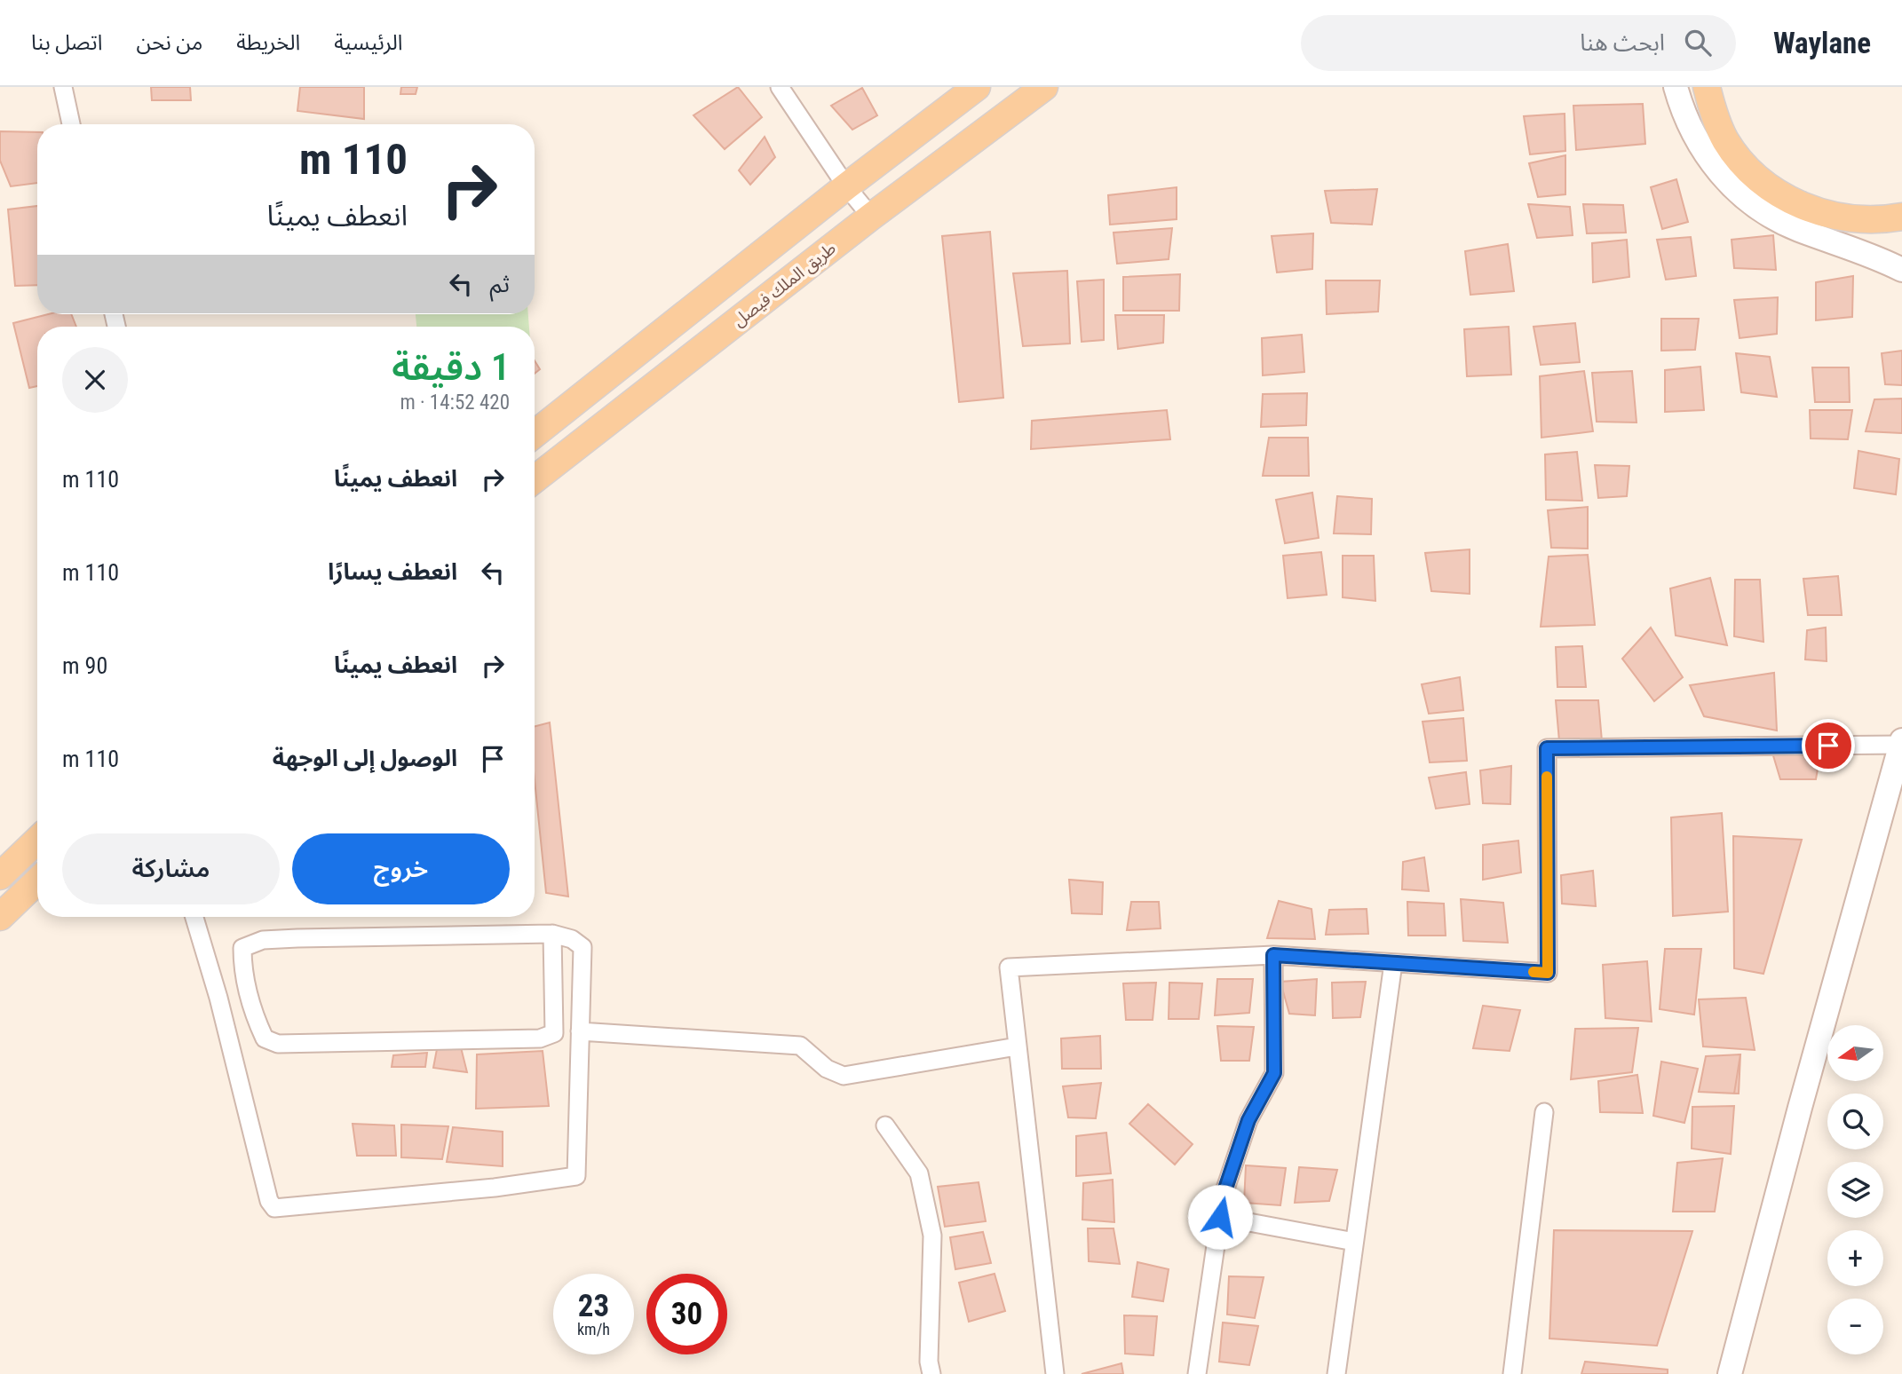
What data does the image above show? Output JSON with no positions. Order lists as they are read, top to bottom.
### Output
{
  "streets": {
    "main road": ["طريق الملك فيصل"]
  },
  "north": "left",
  "page": {
    "header": "Waylane",
    "search": "ابحث هنا",
    "nav": [
      "الرئيسية",
      "الخريطة",
      "من نحن",
      "اتصل بنا"
    ],
    "turn": ["110 m", "انعطف يمينًا"],
    "then": "ثم",
    "heading": ["1 دقيقة", "420 m · 14:52"],
    "list": [
      {
        "name": "انعطف يمينًا",
        "value": "110 m"
      },
      {
        "name": "انعطف يسارًا",
        "value": "110 m"
      },
      {
        "name": "انعطف يمينًا",
        "value": "90 m"
      },
      {
        "name": "الوصول إلى الوجهة",
        "value": "110 m"
      }
    ],
    "buttons": ["خروج", "مشاركة"],
    "map_buttons": ["+", "−"],
    "speed": "23 km/h",
    "limit": "30"
  }
}
